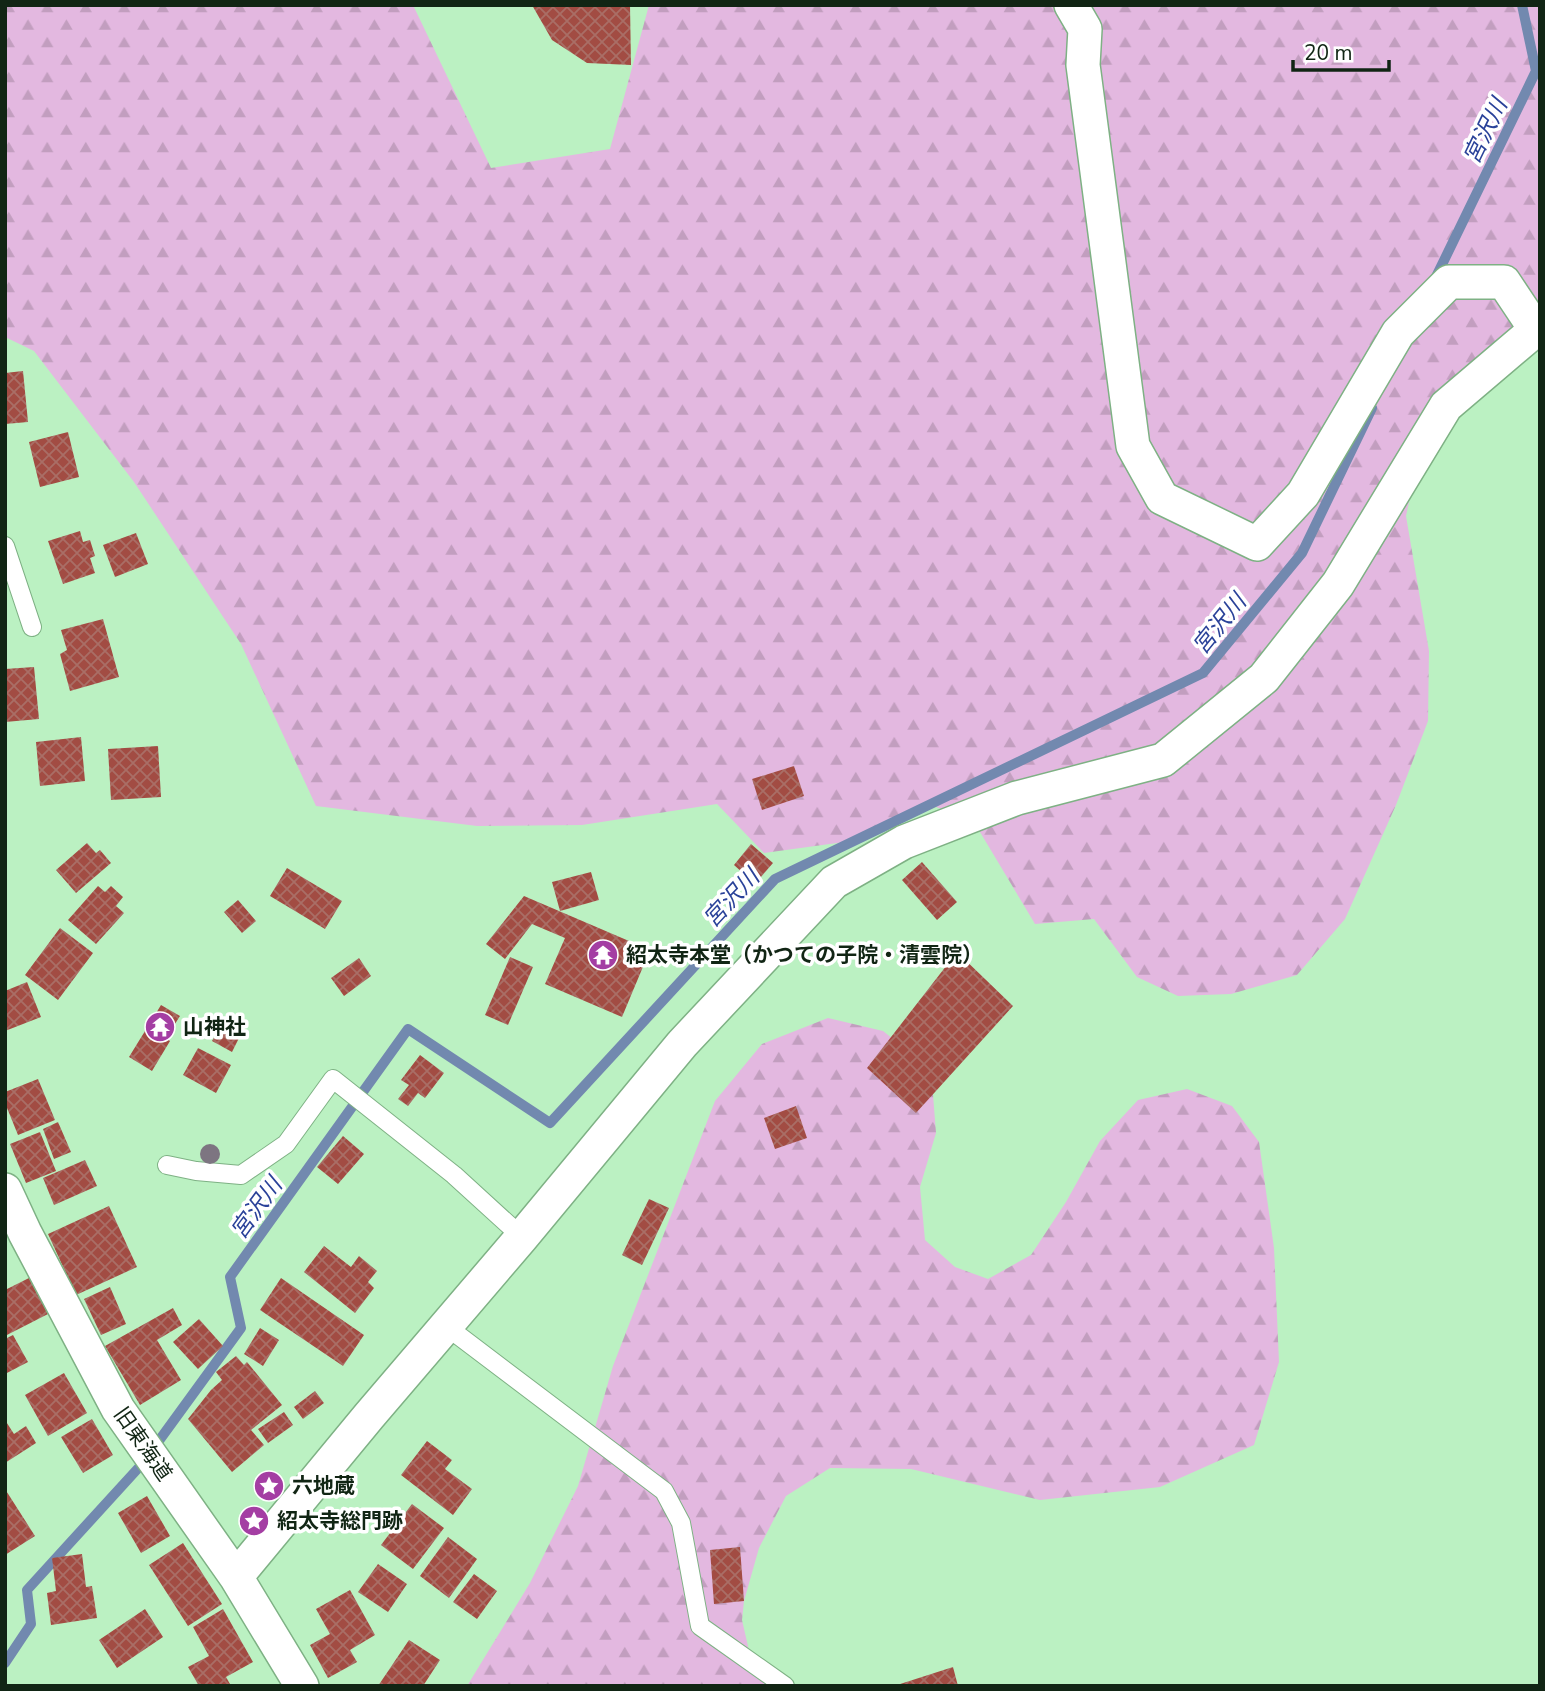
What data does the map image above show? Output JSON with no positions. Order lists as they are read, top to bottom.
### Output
{
  "streets": {
    "street": ["旧東海道"]
  },
  "water": ["宮沢川"],
  "places": {
    "temple": ["紹太寺本堂（かつての子院・清雲院）", "山神社"],
    "place": ["六地蔵", "紹太寺総門跡"]
  },
  "scale_bar": "20 m"
}
